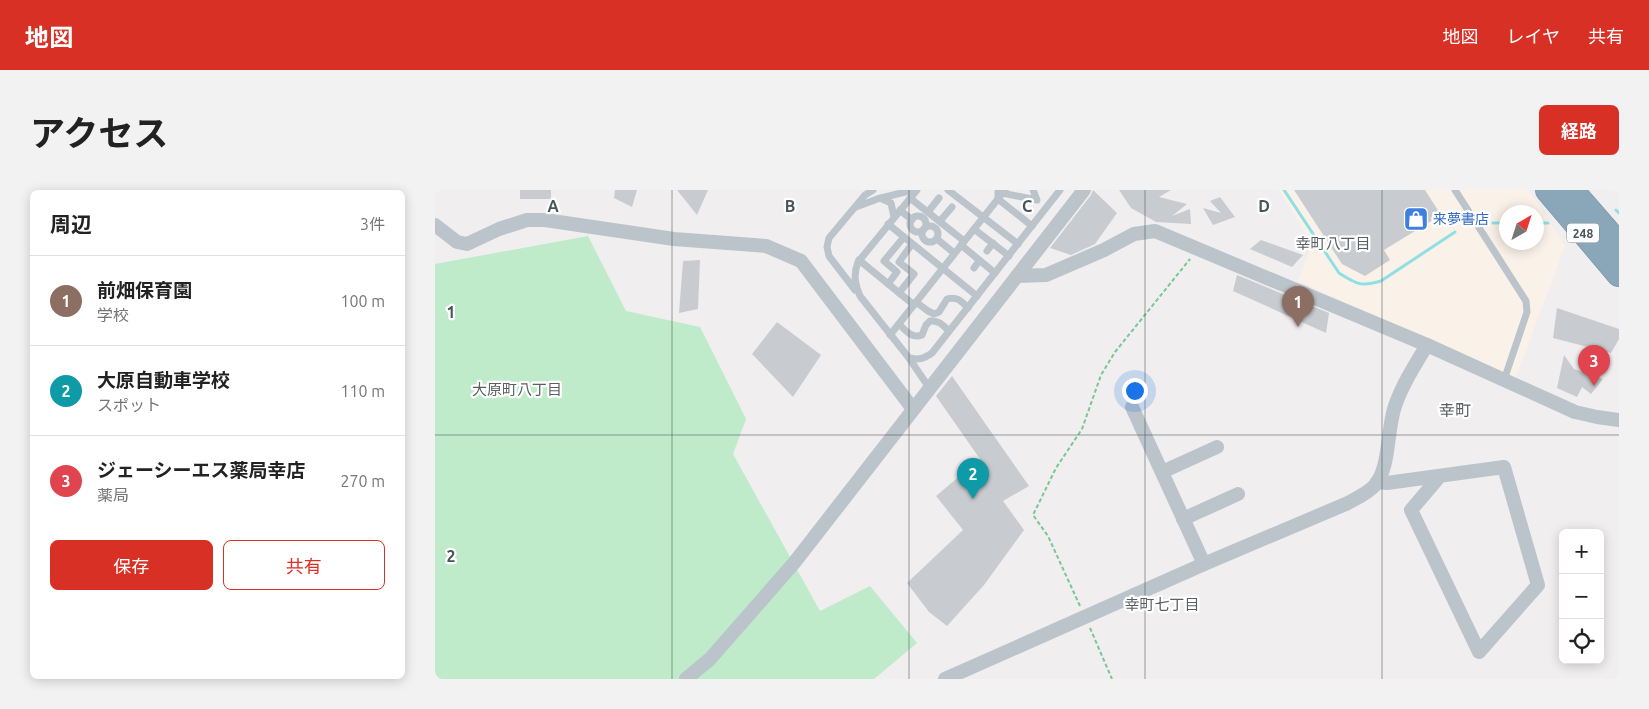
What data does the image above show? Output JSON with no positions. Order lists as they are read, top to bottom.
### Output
{
  "streets": {
    "highway": ["248"]
  },
  "districts": [
    "幸町八丁目",
    "大原町八丁目",
    "幸町",
    "幸町七丁目"
  ],
  "places": {
    "shop": ["来夢書店"]
  },
  "north": "top right",
  "page": {
    "header": "地図",
    "nav": ["地図", "レイヤ", "共有"],
    "title": "アクセス",
    "buttons": [
      "経路",
      ["保存", "共有"]
    ],
    "heading": ["周辺", "3件"],
    "list": [
      {
        "mark": "1",
        "name": "前畑保育園",
        "note": "学校",
        "value": "100 m"
      },
      {
        "mark": "2",
        "name": "大原自動車学校",
        "note": "スポット",
        "value": "110 m"
      },
      {
        "mark": "3",
        "name": "ジェーシーエス薬局幸店",
        "note": "薬局",
        "value": "270 m"
      }
    ],
    "pins": ["1", "3", "2"],
    "map_buttons": ["+", "−"]
  },
  "grid": {
    "columns": [
      "A",
      "B",
      "C",
      "D"
    ],
    "rows": ["1", "2"]
  }
}
